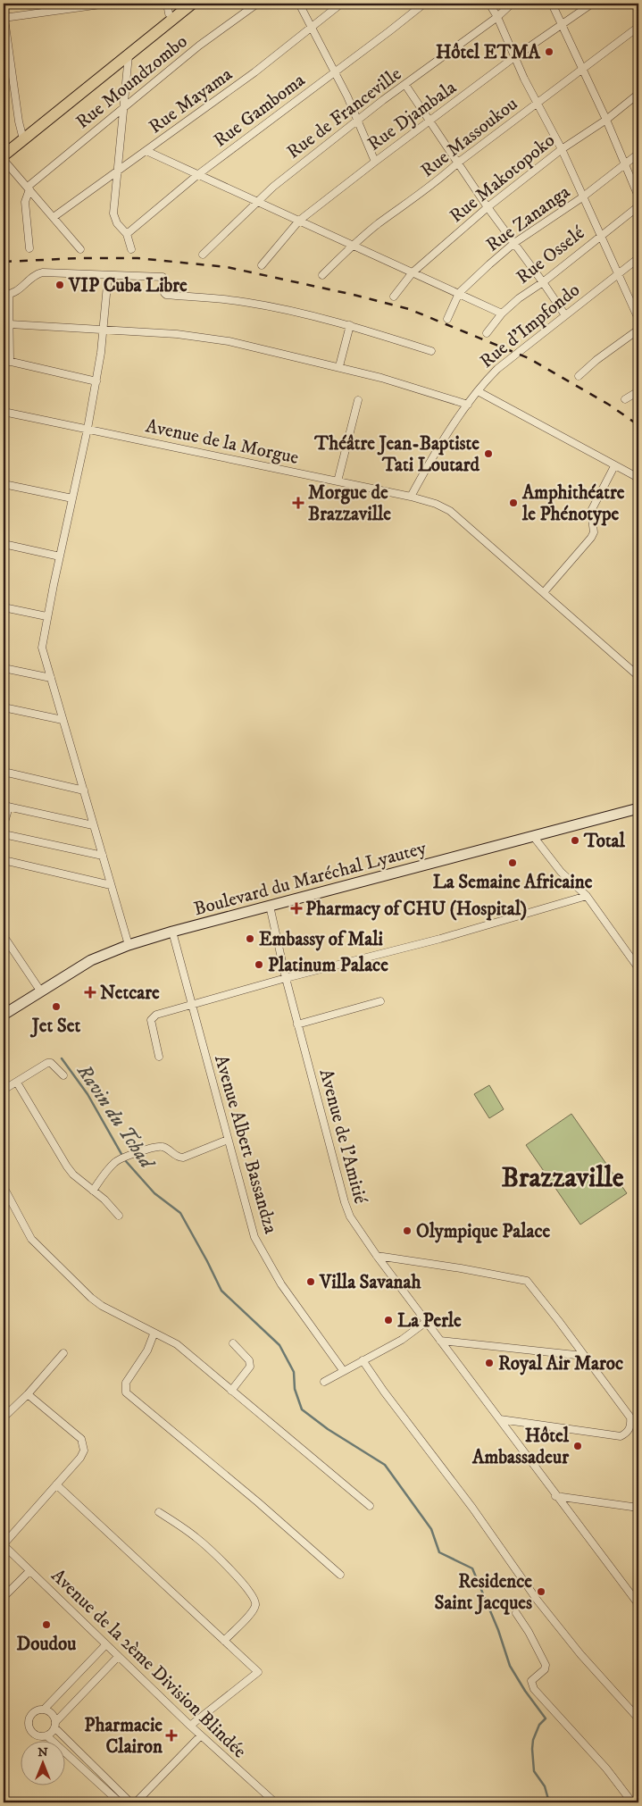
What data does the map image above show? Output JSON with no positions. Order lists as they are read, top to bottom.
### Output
{
  "streets": {
    "main road": ["Boulevard du Maréchal Lyautey"],
    "street": [
      "Rue Moundzombo",
      "Rue Mayama",
      "Rue Gamboma",
      "Rue de Franceville",
      "Rue Djambala",
      "Rue Massoukou",
      "Rue Makotopoko",
      "Rue Zananga",
      "Rue Osselé",
      "Rue d'Impfondo",
      "Avenue de la Morgue",
      "Avenue de l'Amitié",
      "Avenue Albert Bassandza",
      "Avenue de la 2ème Division Blindée"
    ]
  },
  "crossings": [
    ["Rue d'Impfondo", "Avenue de la Morgue"],
    ["Boulevard du Maréchal Lyautey", "Avenue de l'Amitié"],
    ["Boulevard du Maréchal Lyautey", "Avenue Albert Bassandza"]
  ],
  "districts": ["Brazzaville"],
  "water": ["Ravin du Tchad"],
  "places": {
    "other": [
      "Hôtel ETMA",
      "VIP Cuba Libre",
      "Théâtre Jean-Baptiste Tati Loutard",
      "Amphithéatre le Phénotype",
      "Total",
      "La Semaine Africaine",
      "Embassy of Mali",
      "Platinum Palace",
      "Jet Set",
      "Olympique Palace",
      "Villa Savanah",
      "La Perle",
      "Royal Air Maroc",
      "Hôtel Ambassadeur",
      "Residence Saint Jacques",
      "Doudou"
    ],
    "health": [
      "Morgue de Brazzaville",
      "Pharmacy of CHU (Hospital)",
      "Netcare",
      "Pharmacie Clairon"
    ]
  },
  "north": "top"
}
